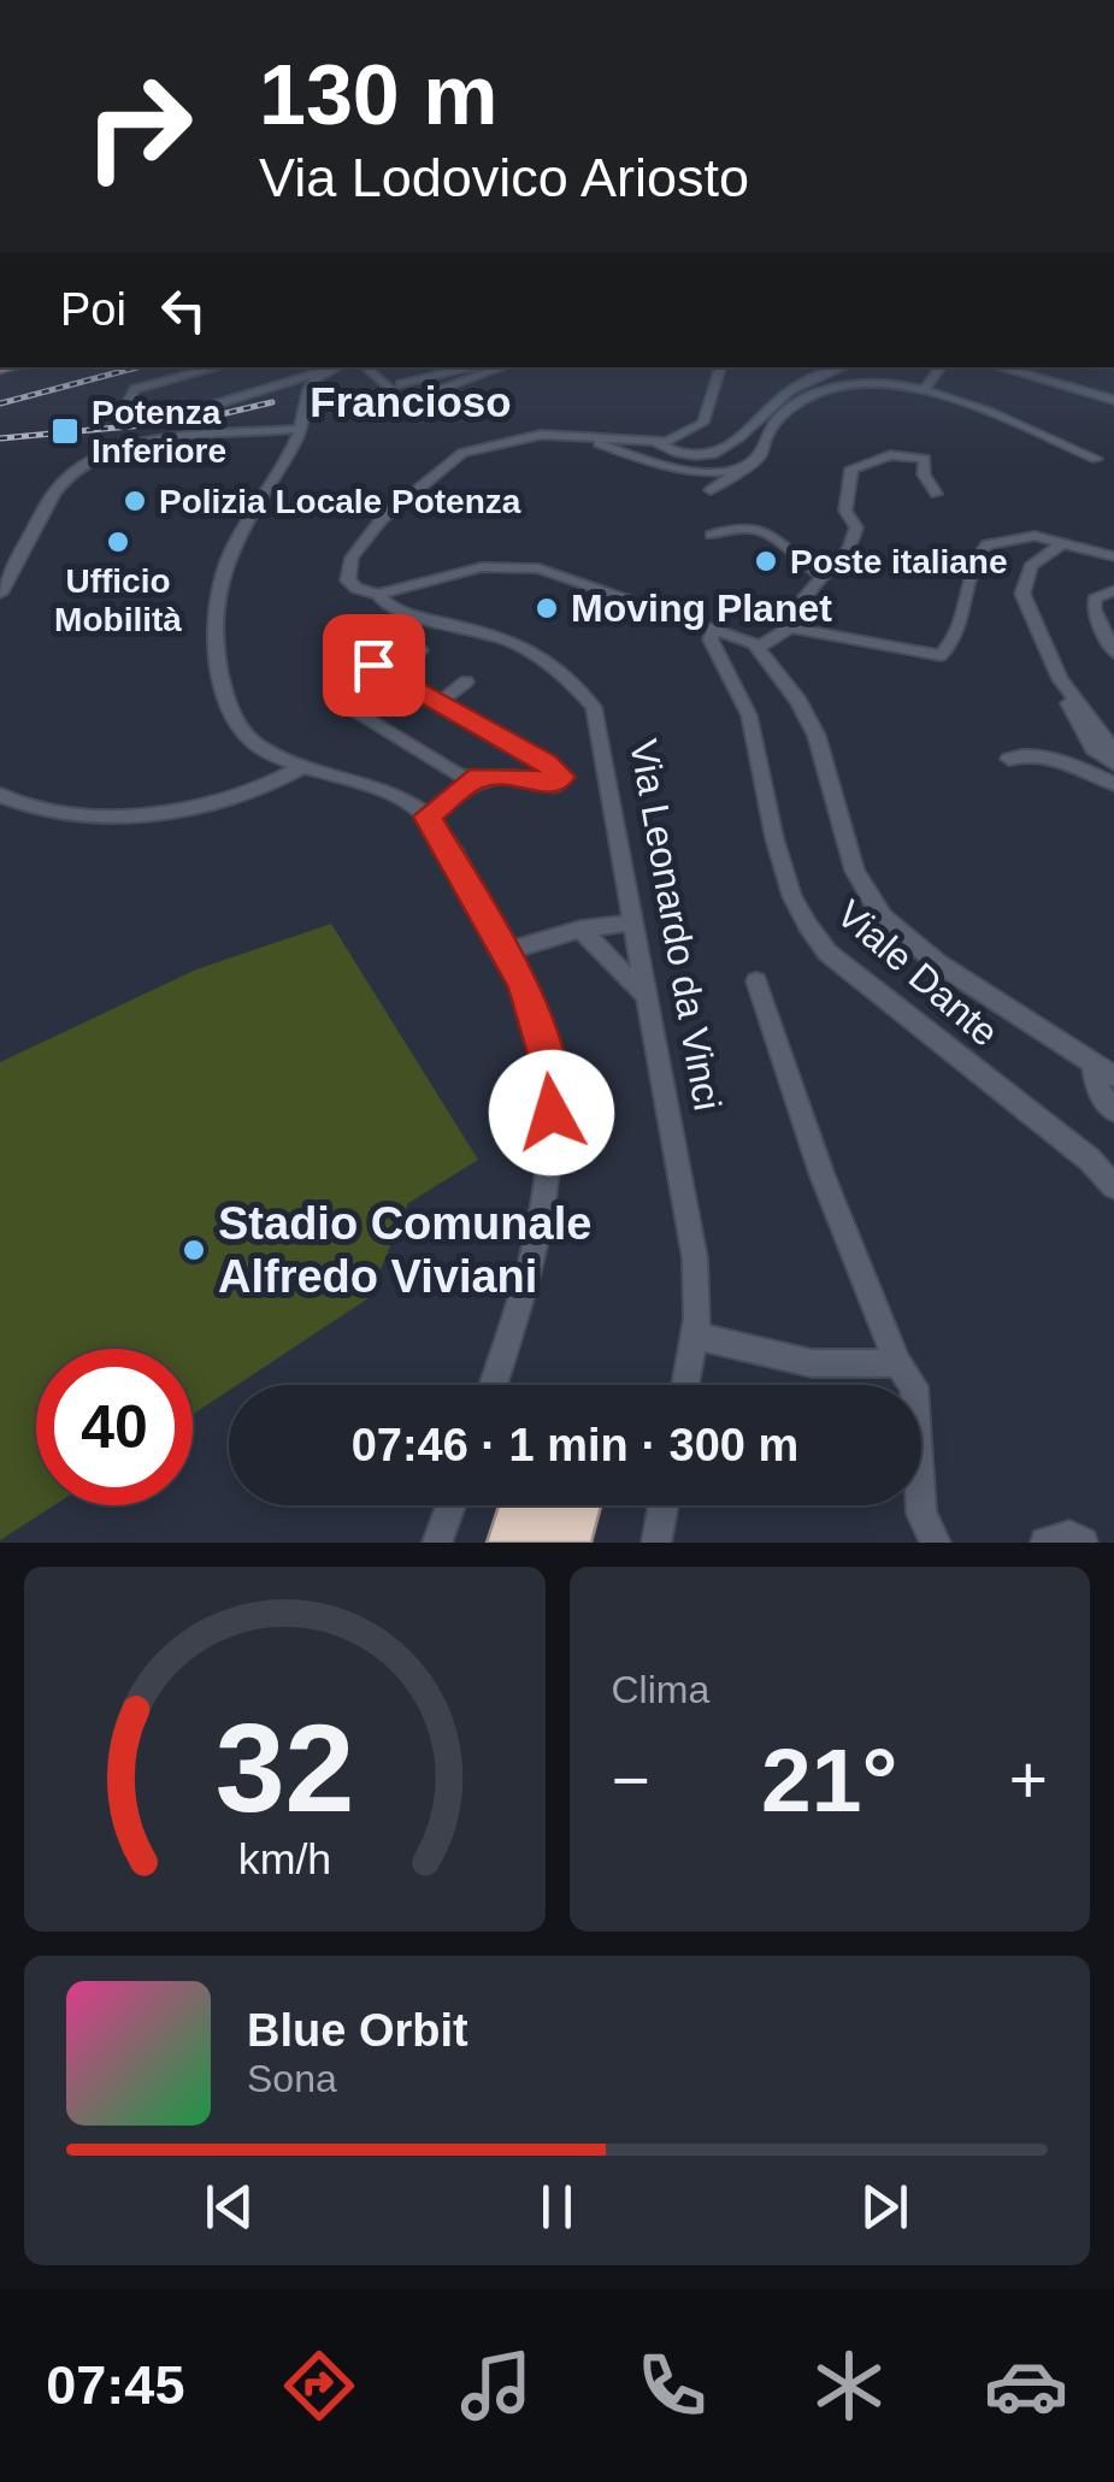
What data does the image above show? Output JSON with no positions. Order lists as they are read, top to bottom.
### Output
{
  "streets": {
    "street": ["Via Leonardo da Vinci", "Viale Dante"]
  },
  "districts": ["Francioso"],
  "places": {
    "transit": ["Potenza Inferiore"],
    "other": [
      "Polizia Locale Potenza",
      "Ufficio Mobilità",
      "Poste italiane",
      "Moving Planet",
      "Stadio Comunale Alfredo Viviani"
    ]
  },
  "page": {
    "turn": ["130 m", "Via Lodovico Ariosto"],
    "then": "Poi",
    "limit": "40",
    "trip": "07:46 · 1 min · 300 m",
    "tile": "Clima",
    "heat": ["−", "21°", "+"],
    "song": ["Blue Orbit", "Sona"],
    "tabs": "07:45",
    "gauge": ["32", "km/h"]
  }
}
